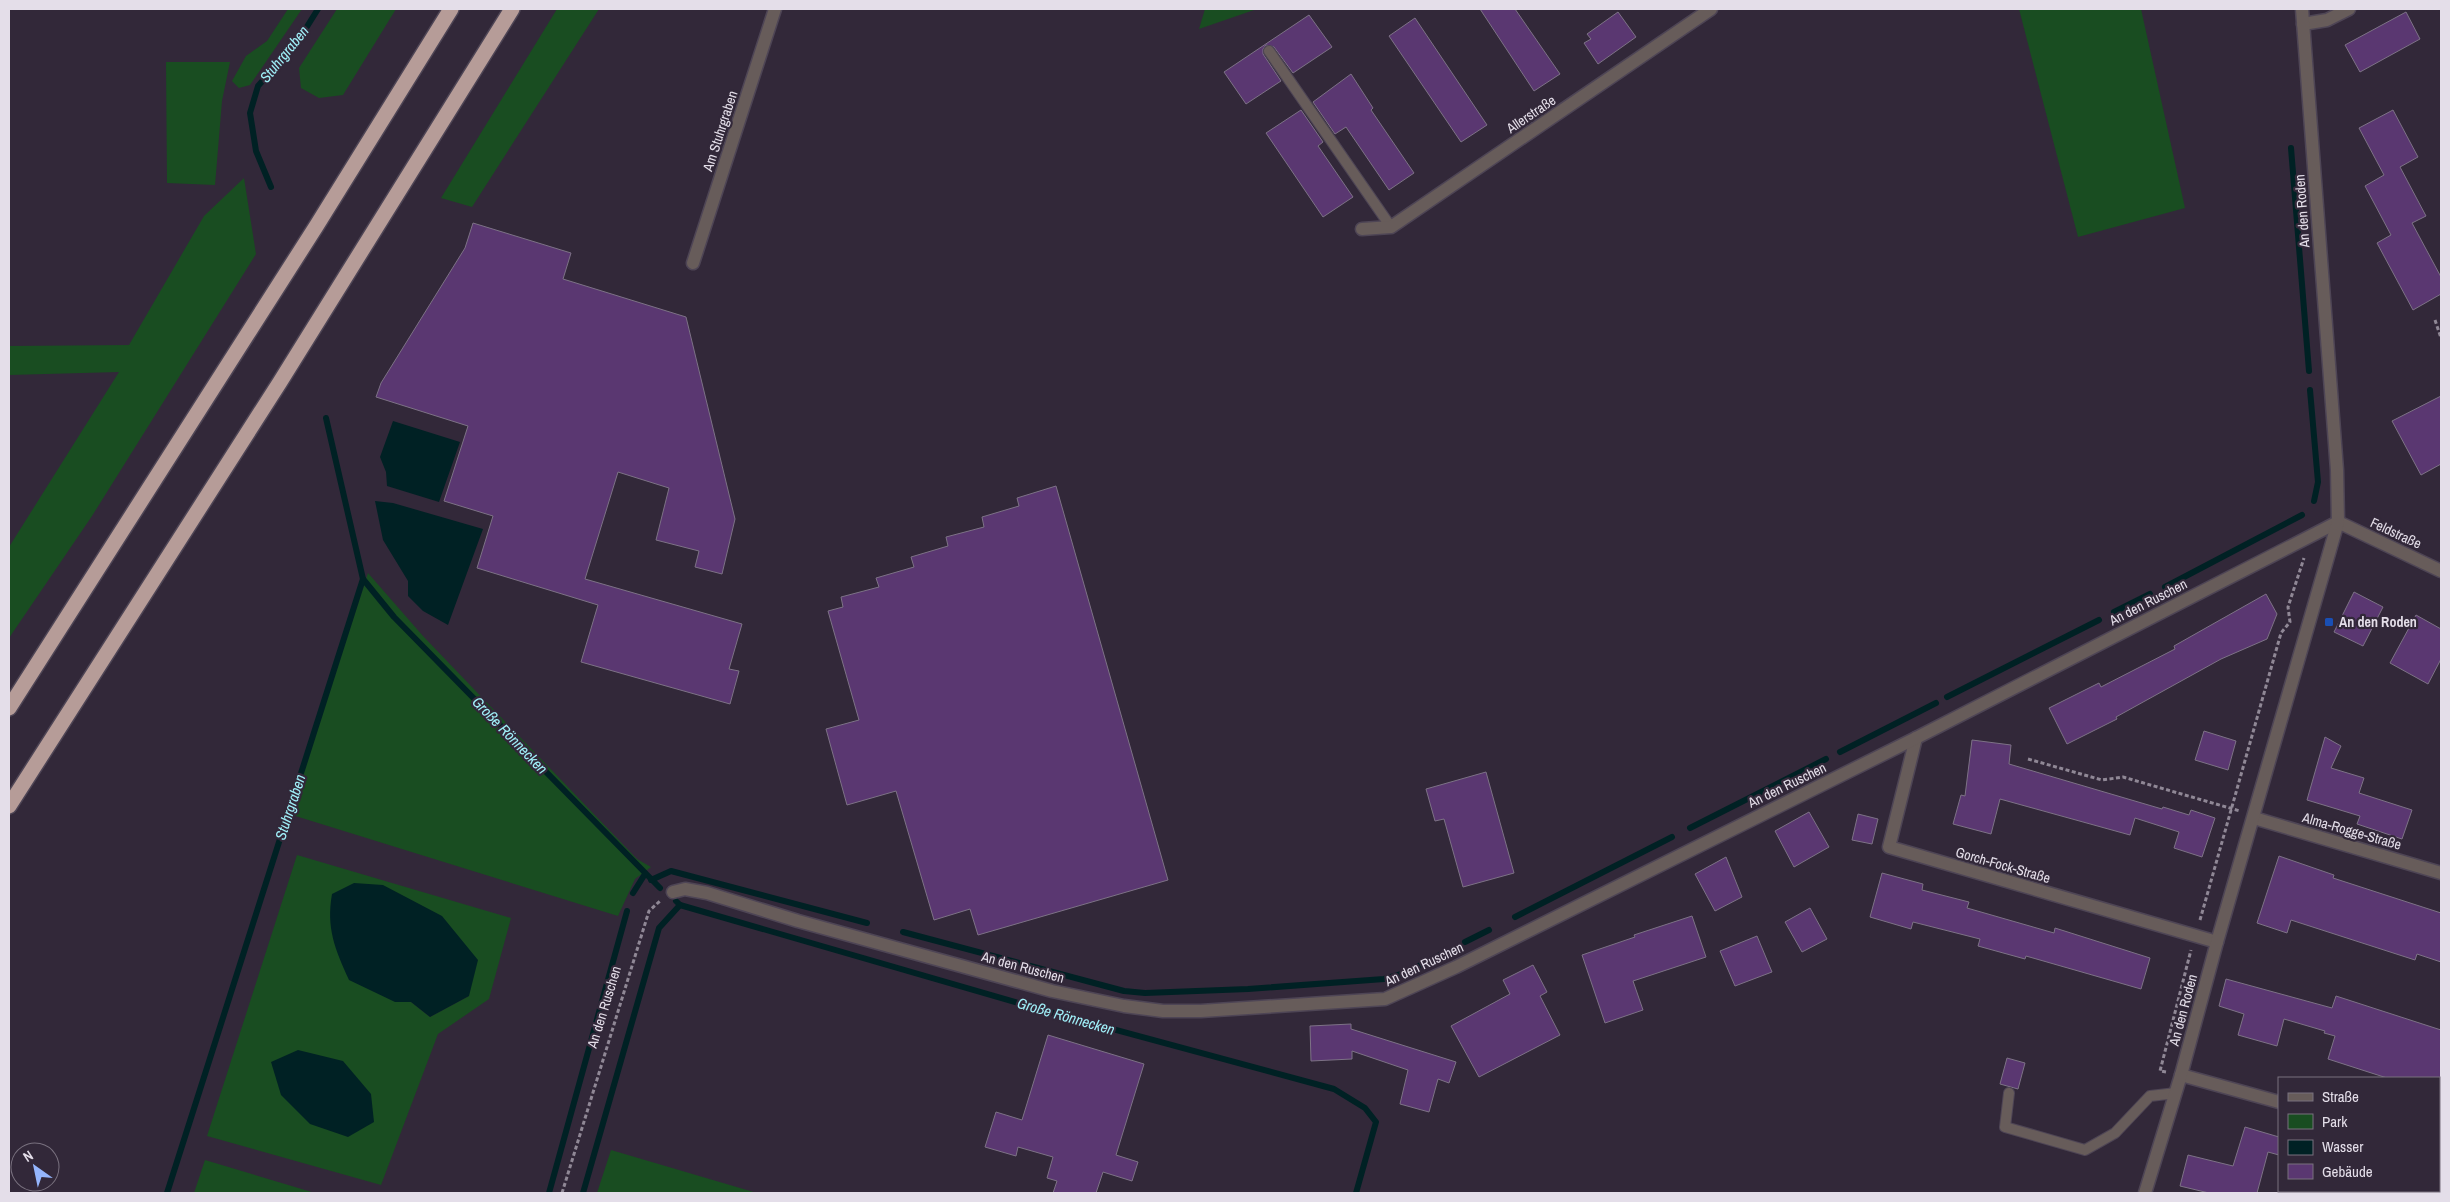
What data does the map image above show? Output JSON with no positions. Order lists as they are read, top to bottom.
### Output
{
  "streets": {
    "street": [
      "Allerstraße",
      "Am Stuhrgraben",
      "An den Roden",
      "Feldstraße",
      "An den Ruschen",
      "Alma-Rogge-Straße",
      "Gorch-Fock-Straße"
    ]
  },
  "crossings": [
    ["An den Roden", "Feldstraße"],
    ["An den Roden", "An den Ruschen"],
    ["An den Roden", "Alma-Rogge-Straße"],
    ["An den Roden", "Gorch-Fock-Straße"],
    ["Feldstraße", "An den Ruschen"],
    ["An den Ruschen", "Gorch-Fock-Straße"]
  ],
  "water": ["Stuhrgraben", "Große Rönnecken"],
  "places": {
    "transit": ["An den Roden"]
  },
  "legend": [
    "Straße",
    "Park",
    "Wasser",
    "Gebäude"
  ],
  "north": "top left"
}
